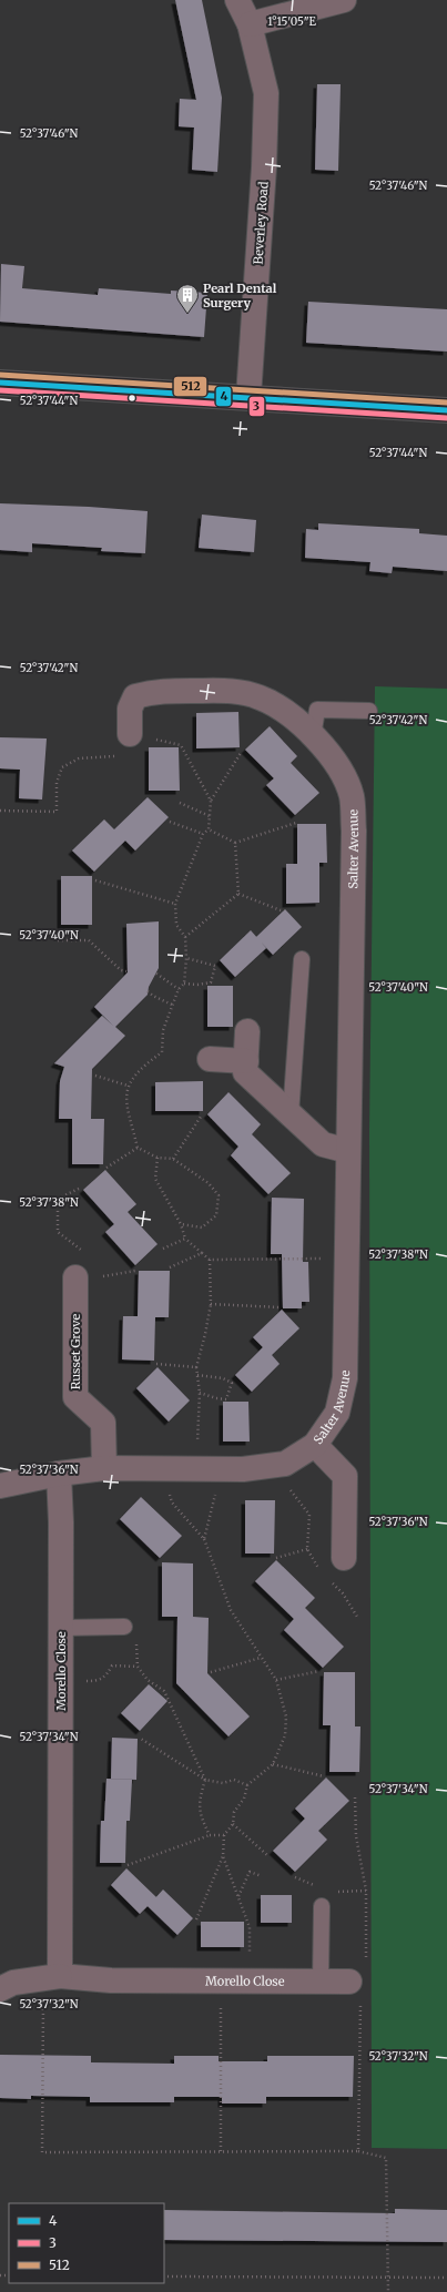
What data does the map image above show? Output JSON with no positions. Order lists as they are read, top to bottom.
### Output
{
  "streets": {
    "street": [
      "Beverley Road",
      "Salter Avenue",
      "Russet Grove",
      "Morello Close"
    ]
  },
  "crossings": [
    ["Salter Avenue", "Russet Grove"],
    ["Salter Avenue", "Morello Close"]
  ],
  "places": {
    "building": ["Pearl Dental Surgery"]
  },
  "lines": ["transit line 512", "transit line 4", "transit line 3"],
  "legend": ["4", "3", "512"],
  "coordinates": [
    "1°15'05\"E",
    "52°37'46\"N",
    "52°37'44\"N",
    "52°37'42\"N",
    "52°37'40\"N",
    "52°37'38\"N",
    "52°37'36\"N",
    "52°37'34\"N",
    "52°37'32\"N"
  ]
}
